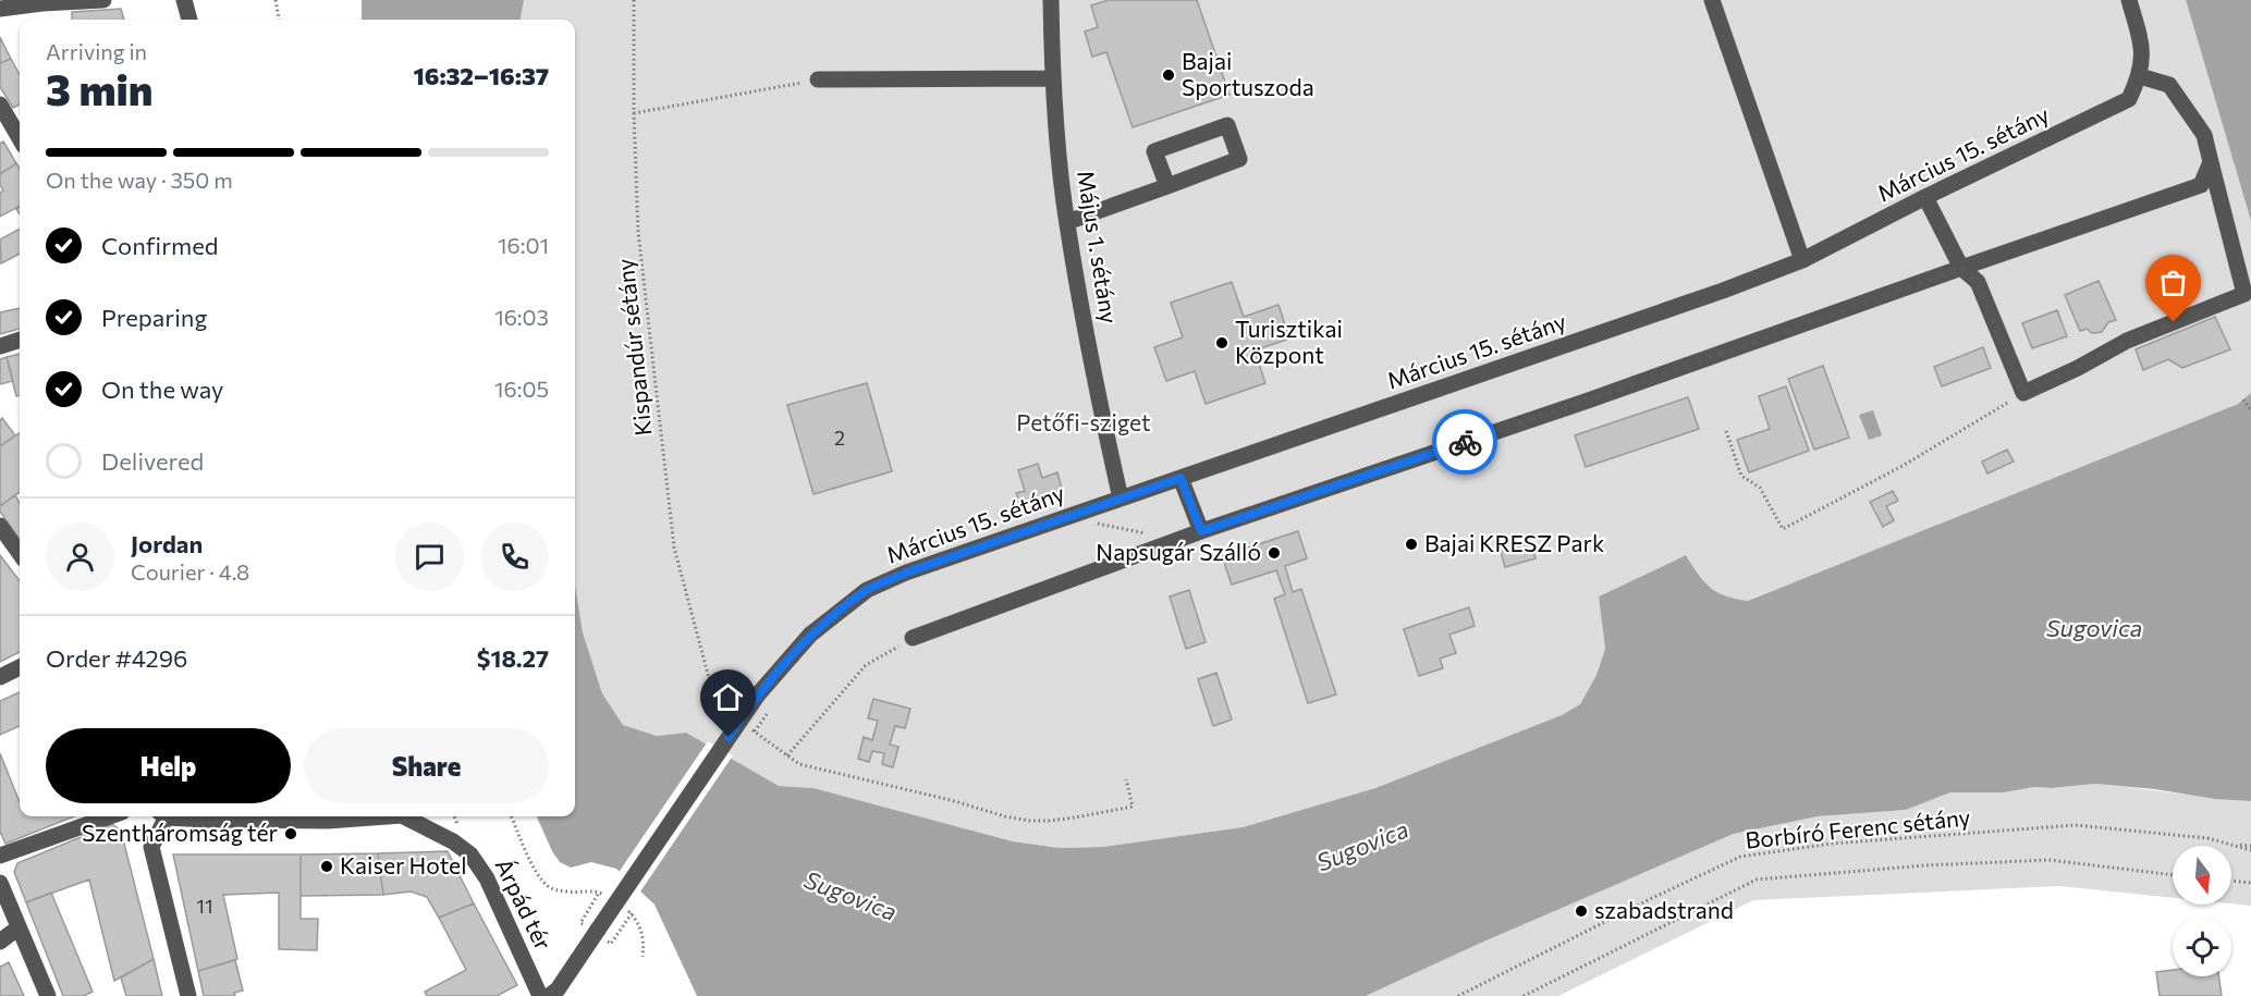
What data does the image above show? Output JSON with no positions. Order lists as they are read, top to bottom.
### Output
{
  "streets": {
    "street": ["Március 15. sétány", "Május 1. sétány", "Árpád tér"],
    "path": ["Kispandúr sétány", "Borbíró Ferenc sétány"]
  },
  "crossings": [
    ["Március 15. sétány", "Május 1. sétány"]
  ],
  "water": ["Sugovica"],
  "parks": ["Petőfi-sziget"],
  "places": [
    "Bajai Sportuszoda",
    "Turisztikai Központ",
    "Bajai KRESZ Park",
    "Napsugár Szálló",
    "Szentháromság tér",
    "Kaiser Hotel",
    "szabadstrand"
  ],
  "house_numbers": ["2", "11"],
  "north": "bottom",
  "page": {
    "heading": ["3 min", "Arriving in", "16:32–16:37"],
    "panel": [
      "Jordan",
      "Courier · 4.8",
      "Order #4296",
      "$18.27"
    ],
    "bar": "On the way · 350 m",
    "list": [
      ["Confirmed", "16:01"],
      ["Preparing", "16:03"],
      ["On the way", "16:05"],
      "Delivered"
    ],
    "buttons": ["Help", "Share"]
  }
}
